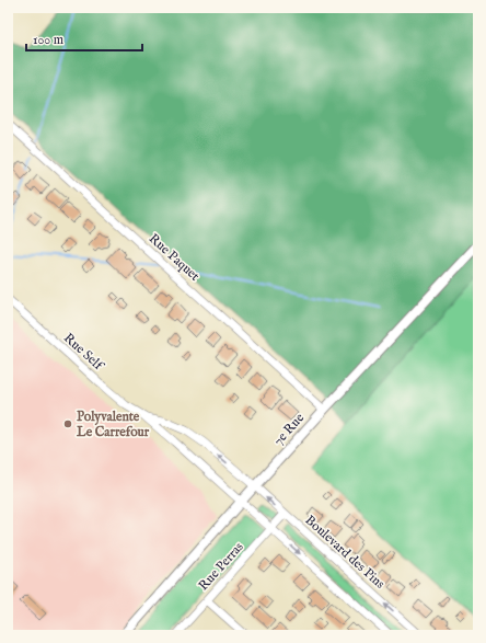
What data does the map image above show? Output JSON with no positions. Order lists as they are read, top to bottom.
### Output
{
  "streets": {
    "street": [
      "Rue Paquet",
      "Rue Self",
      "7e Rue",
      "Boulevard des Pins",
      "Rue Perras"
    ]
  },
  "crossings": [
    ["Rue Paquet", "7e Rue"],
    ["Rue Self", "7e Rue"],
    ["Rue Self", "Boulevard des Pins"],
    ["7e Rue", "Boulevard des Pins"],
    ["Boulevard des Pins", "Rue Perras"]
  ],
  "places": ["Polyvalente Le Carrefour"],
  "scale_bar": "100 m"
}
